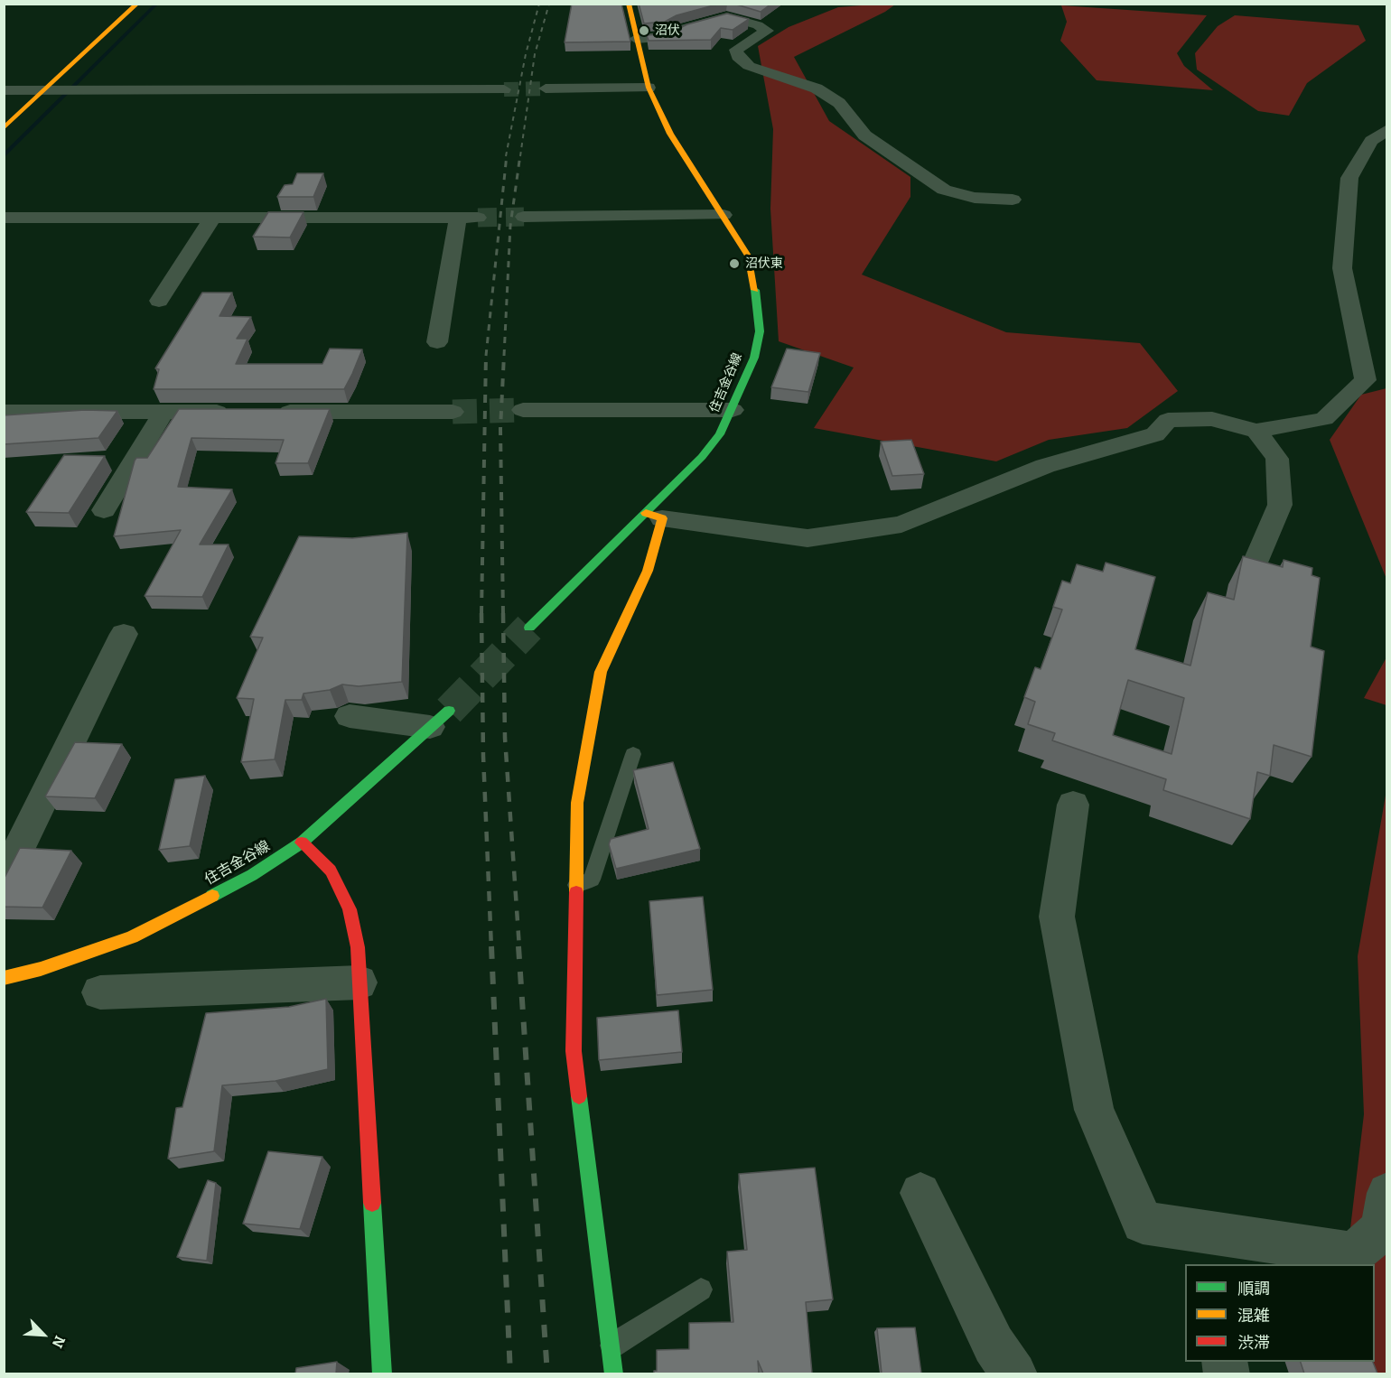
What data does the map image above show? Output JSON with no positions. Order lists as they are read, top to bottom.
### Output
{
  "streets": {
    "main road": ["住吉金谷線"]
  },
  "places": ["沼伏", "沼伏東"],
  "legend": ["順調", "混雑", "渋滞"],
  "north": "bottom right"
}
